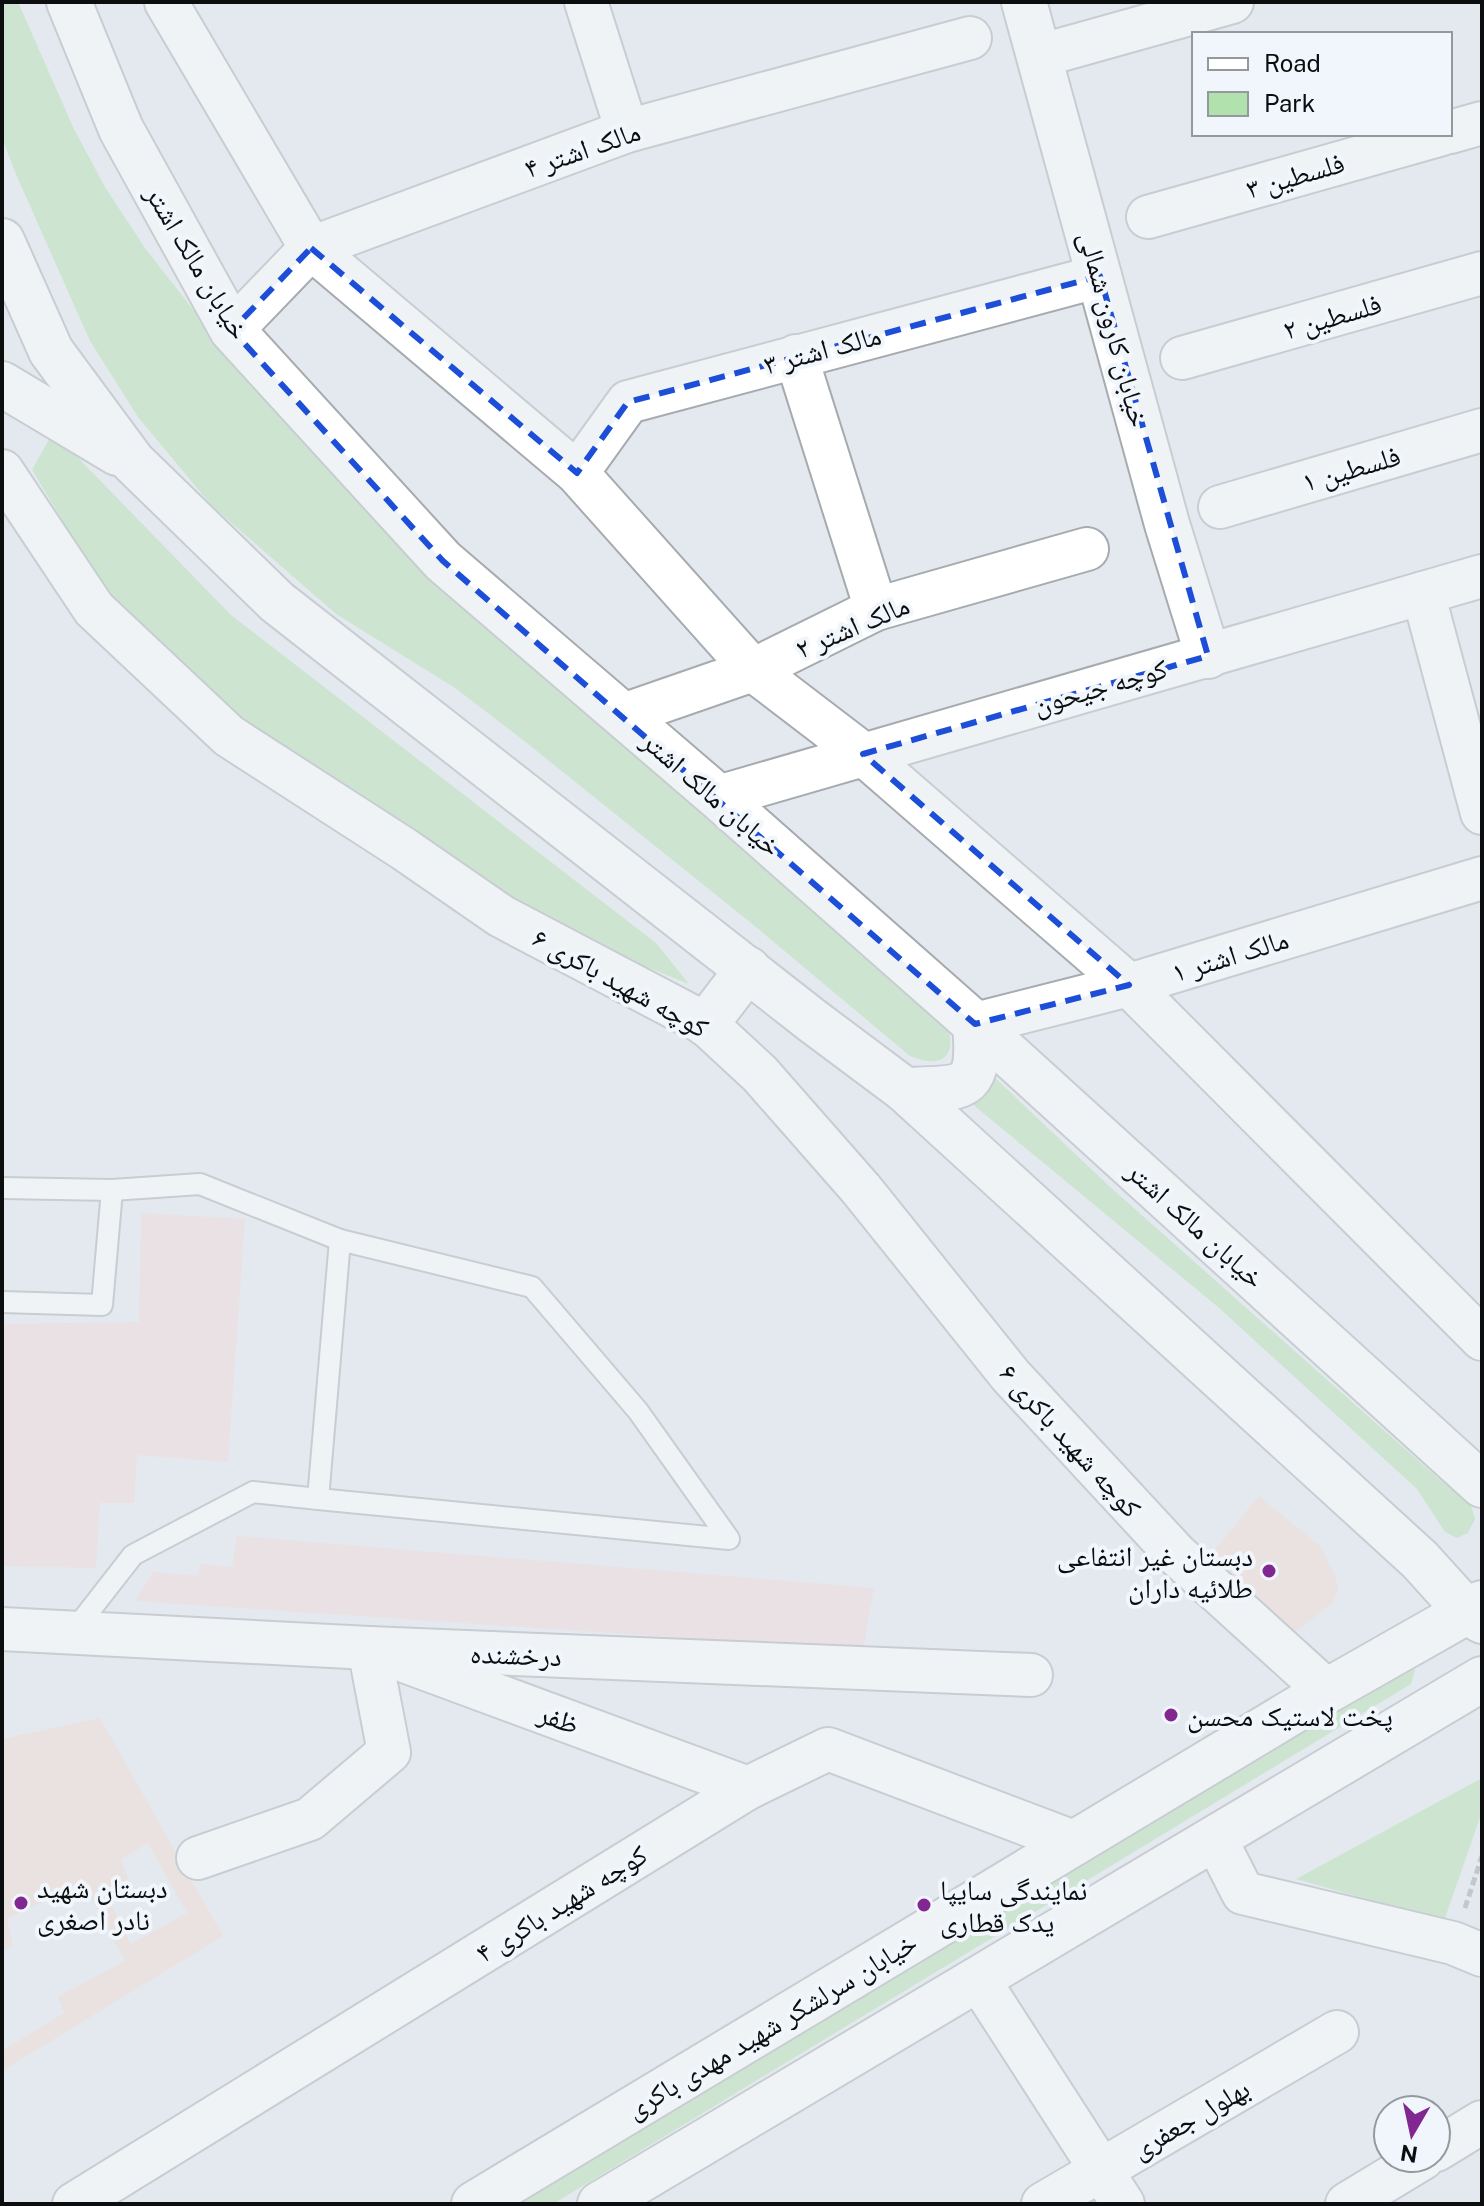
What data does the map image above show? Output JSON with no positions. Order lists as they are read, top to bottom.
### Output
{
  "streets": {
    "main road": ["خیابان مالک اشتر", "خیابان کارون شمالی", "خیابان سرلشکر شهید مهدی باکری"],
    "street": [
      "مالک اشتر ۴",
      "فلسطین ۳",
      "فلسطین ۲",
      "مالک اشتر ۳",
      "فلسطین ۱",
      "مالک اشتر ۲",
      "کوچه جیحون",
      "مالک اشتر ۱",
      "کوچه شهید باکری ۶",
      "درخشنده",
      "ظفر",
      "کوچه شهید باکری ۴",
      "بهلول جعفری"
    ]
  },
  "crossings": [
    ["مالک اشتر ۴", "خیابان مالک اشتر"],
    ["خیابان مالک اشتر", "مالک اشتر ۲"],
    ["خیابان مالک اشتر", "کوچه جیحون"],
    ["خیابان مالک اشتر", "مالک اشتر ۱"],
    ["خیابان کارون شمالی", "مالک اشتر ۳"],
    ["خیابان کارون شمالی", "کوچه جیحون"],
    ["کوچه شهید باکری ۶", "خیابان سرلشکر شهید مهدی باکری"],
    ["درخشنده", "ظفر"],
    ["ظفر", "کوچه شهید باکری ۴"],
    ["کوچه شهید باکری ۴", "خیابان سرلشکر شهید مهدی باکری"]
  ],
  "places": [
    "دبستان غیر انتفاعی طلائیه داران",
    "پخت لاستیک محسن",
    "دبستان شهید نادر اصغری",
    "نمایندگی سایپا یدک قطاری"
  ],
  "legend": ["Road", "Park"],
  "north": "bottom"
}
